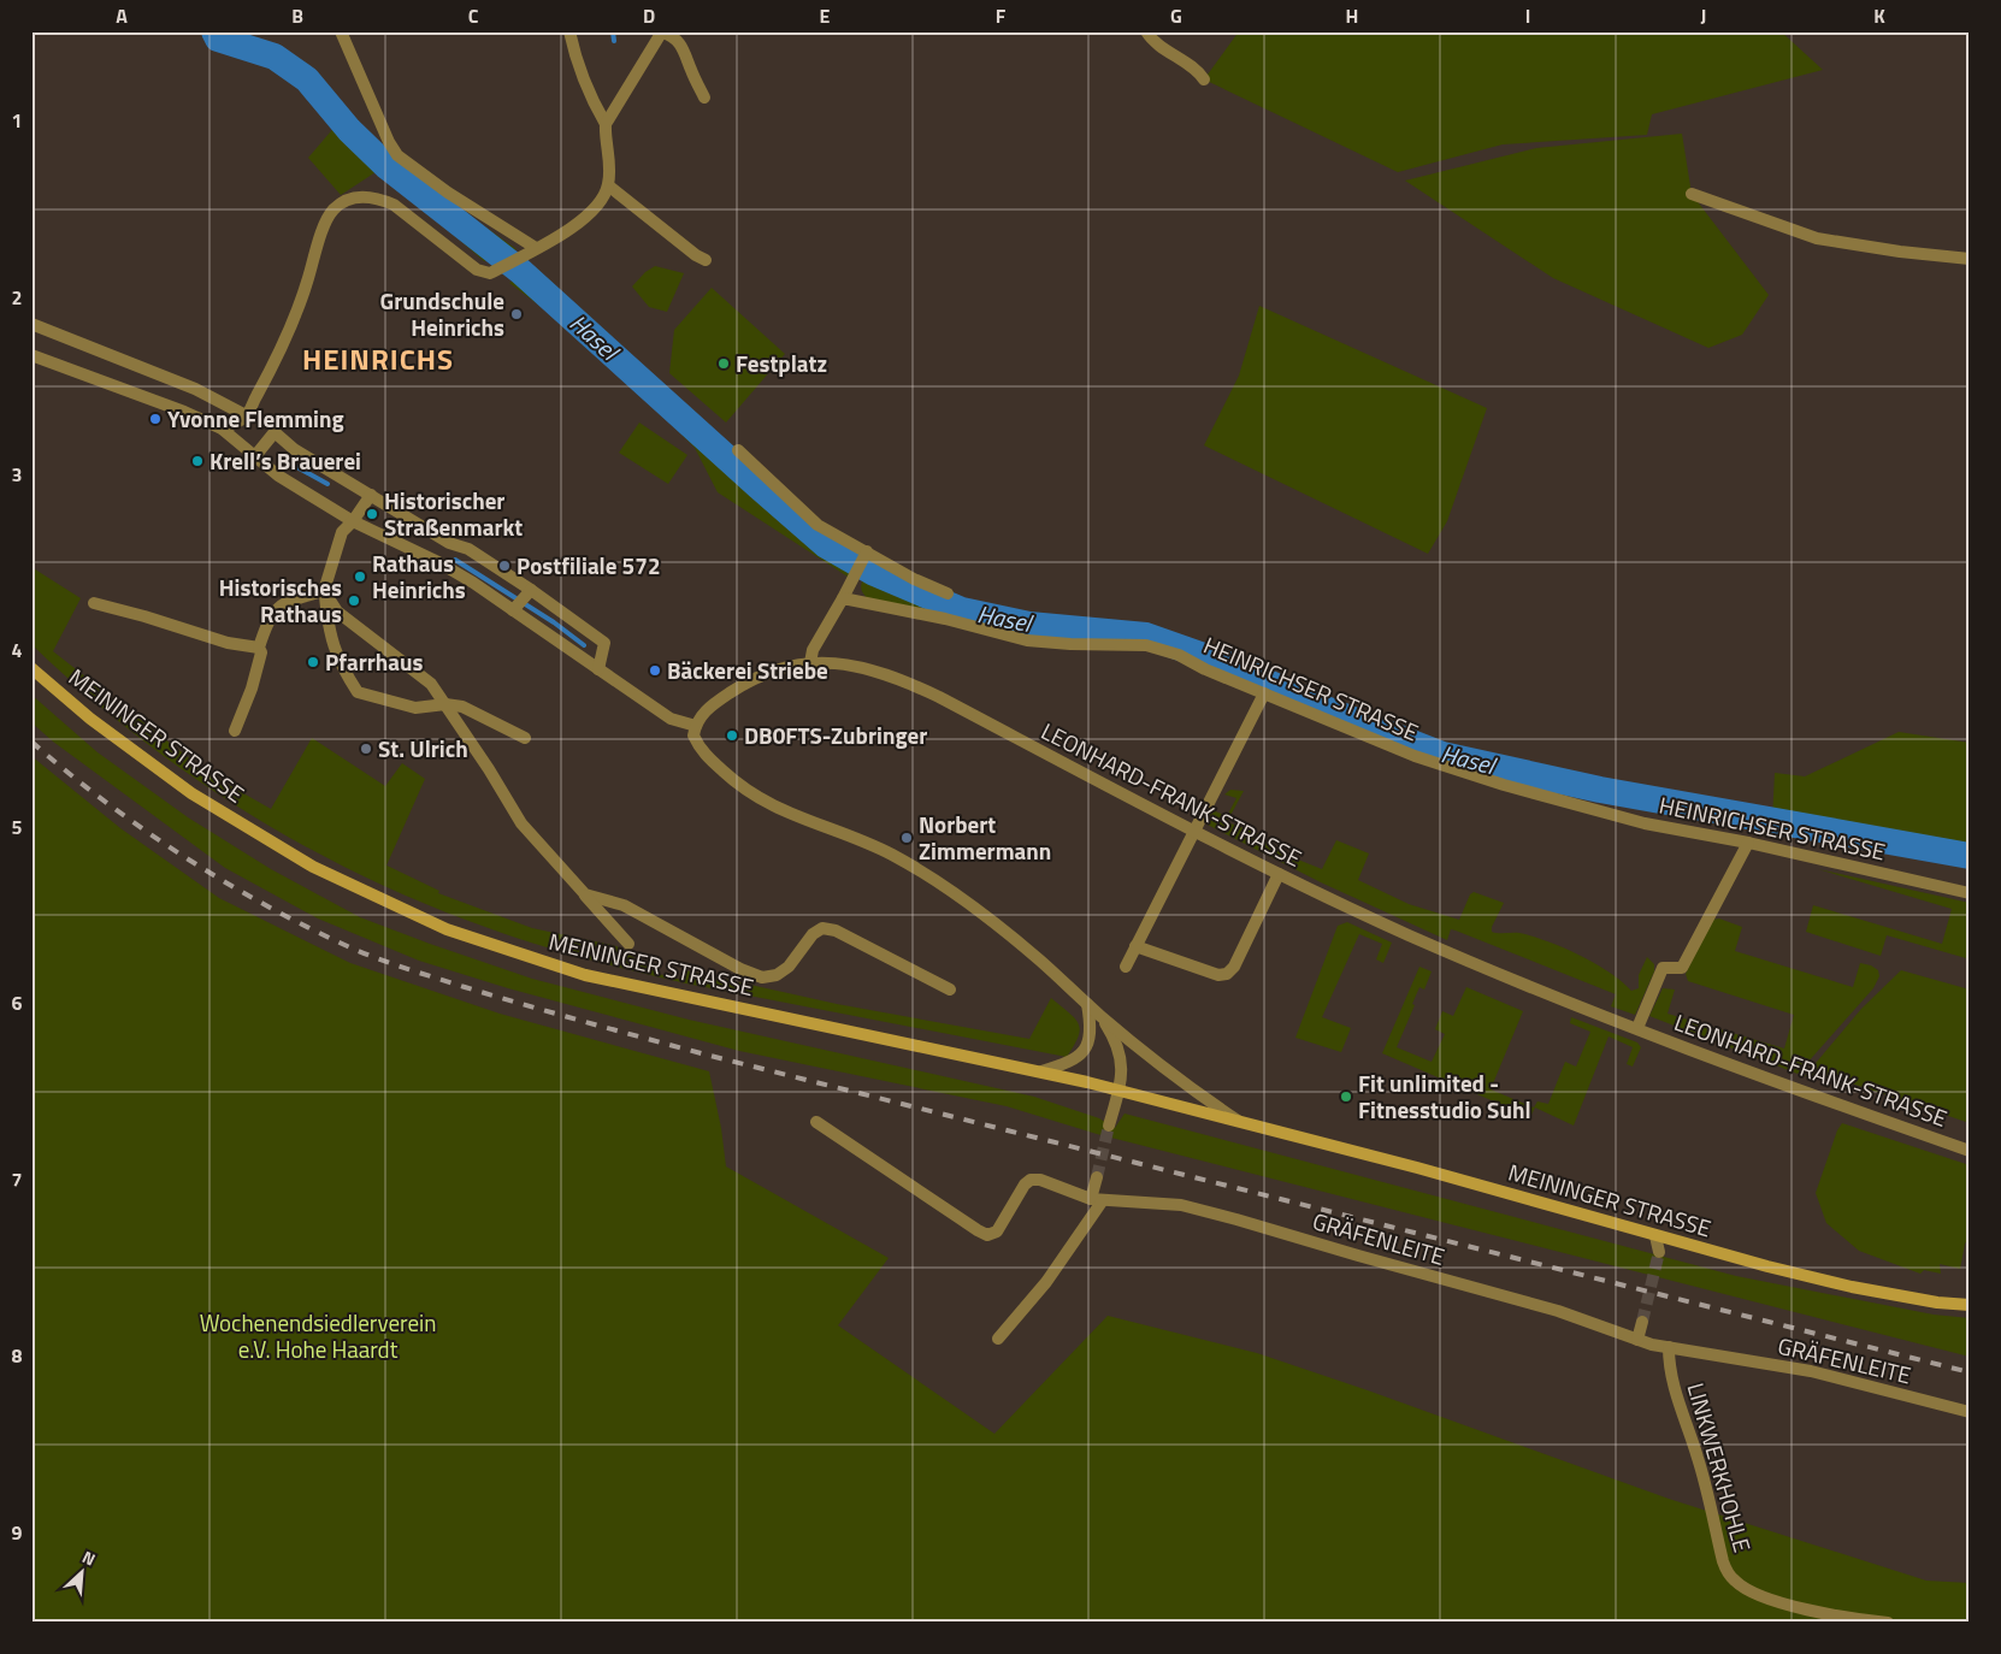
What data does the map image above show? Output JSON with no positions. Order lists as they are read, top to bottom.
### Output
{
  "streets": {
    "main road": ["MEININGER STRASSE"],
    "street": [
      "HEINRICHSER STRASSE",
      "LEONHARD-FRANK-STRASSE",
      "GRÄFENLEITE",
      "LINKWERKHOHLE"
    ]
  },
  "crossings": [
    ["HEINRICHSER STRASSE", "LEONHARD-FRANK-STRASSE"],
    ["MEININGER STRASSE", "LEONHARD-FRANK-STRASSE"],
    ["GRÄFENLEITE", "LINKWERKHOHLE"]
  ],
  "districts": ["HEINRICHS"],
  "water": ["Hasel"],
  "parks": ["Wochenendsiedlerverein e.V. Hohe Haardt"],
  "places": [
    "Grundschule Heinrichs",
    "Festplatz",
    "Yvonne Flemming",
    "Krell’s Brauerei",
    "Historischer Straßenmarkt",
    "Postfiliale 572",
    "Rathaus Heinrichs",
    "Historisches Rathaus",
    "Pfarrhaus",
    "Bäckerei Striebe",
    "DB0FTS-Zubringer",
    "St. Ulrich",
    "Norbert Zimmermann",
    "Fit unlimited - Fitnesstudio Suhl"
  ],
  "north": "top right",
  "grid": {
    "columns": [
      "A",
      "B",
      "C",
      "D",
      "E",
      "F",
      "G",
      "H",
      "I",
      "J",
      "K"
    ],
    "rows": [
      "1",
      "2",
      "3",
      "4",
      "5",
      "6",
      "7",
      "8",
      "9"
    ]
  }
}
